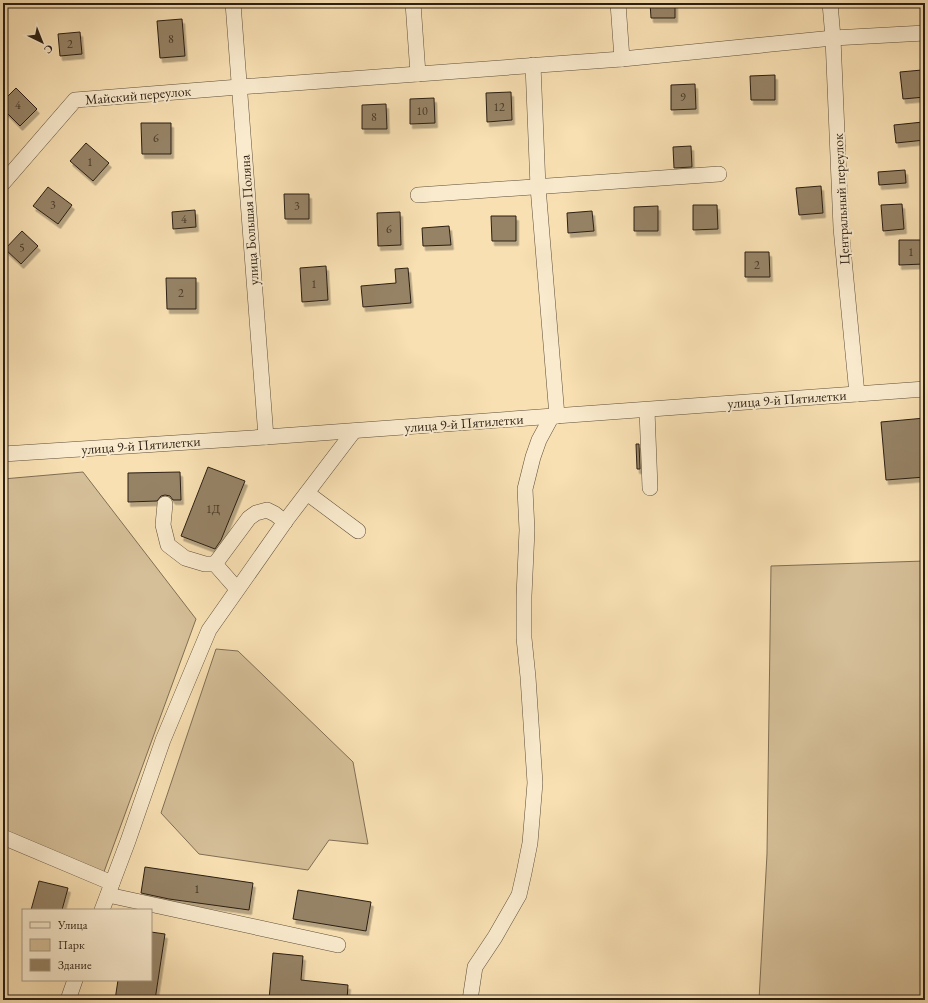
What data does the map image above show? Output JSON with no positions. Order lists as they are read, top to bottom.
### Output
{
  "streets": {
    "street": [
      "Майский переулок",
      "Центральный переулок",
      "улица Большая Поляна",
      "улица 9-й Пятилетки"
    ]
  },
  "crossings": [
    ["Майский переулок", "Центральный переулок"],
    ["Майский переулок", "улица Большая Поляна"],
    ["Центральный переулок", "улица 9-й Пятилетки"],
    ["улица Большая Поляна", "улица 9-й Пятилетки"]
  ],
  "house_numbers": [
    "8",
    "2",
    "9",
    "4",
    "12",
    "10",
    "8",
    "6",
    "1",
    "3",
    "3",
    "4",
    "6",
    "5",
    "1",
    "2",
    "1",
    "2",
    "1Д",
    "1"
  ],
  "legend": ["Улица", "Парк", "Здание"],
  "north": "bottom right"
}
